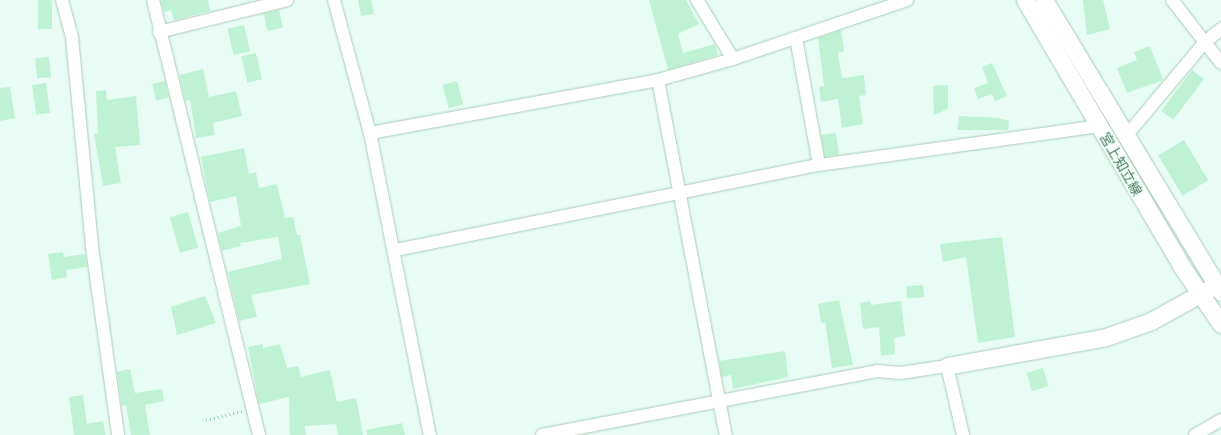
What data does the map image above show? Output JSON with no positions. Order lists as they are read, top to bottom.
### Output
{
  "streets": {
    "main road": ["宮上知立線"]
  }
}
